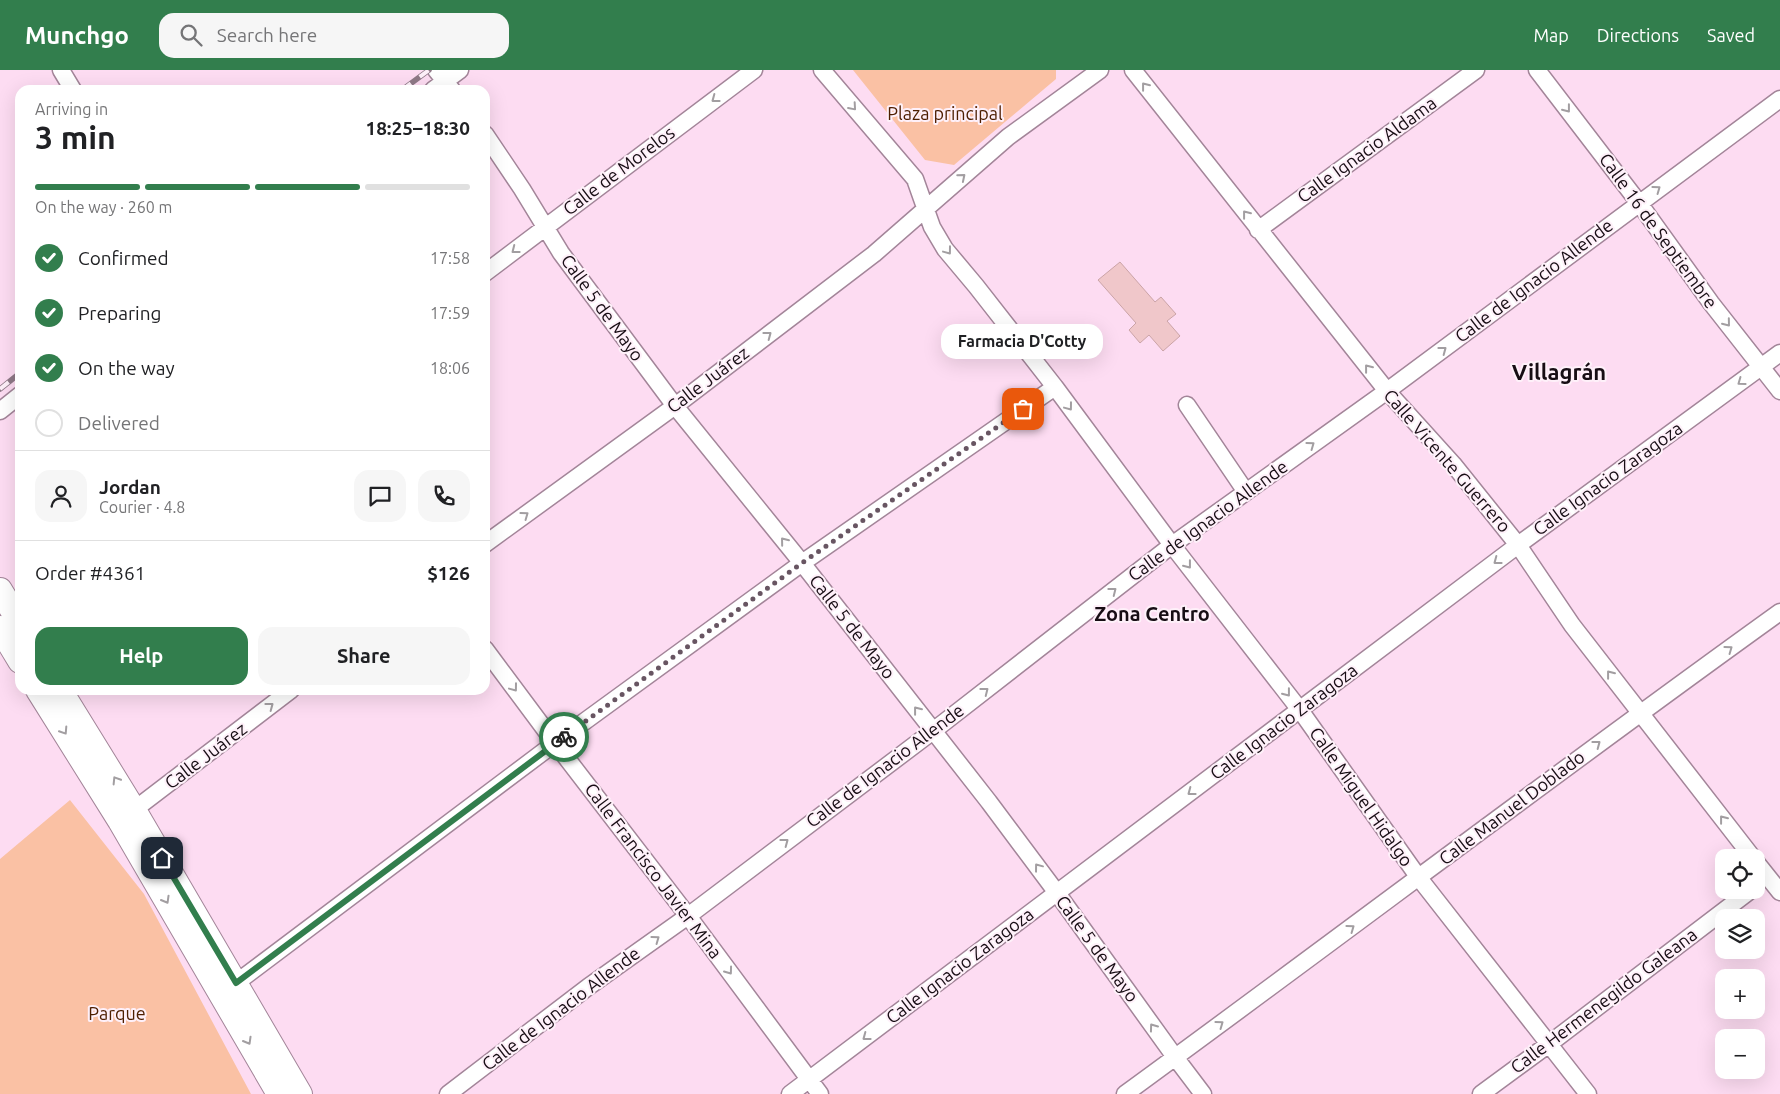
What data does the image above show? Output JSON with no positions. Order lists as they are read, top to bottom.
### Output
{
  "streets": {
    "street": [
      "Calle Ignacio Aldama",
      "Calle de Morelos",
      "Calle 16 de Septiembre",
      "Calle de Ignacio Allende",
      "Calle 5 de Mayo",
      "Calle Juárez",
      "Calle Vicente Guerrero",
      "Calle Ignacio Zaragoza",
      "Calle Miguel Hidalgo",
      "Calle Manuel Doblado",
      "Calle Francisco Javier Mina",
      "Calle Hermenegildo Galeana"
    ]
  },
  "crossings": [
    ["Calle Ignacio Aldama", "Calle Vicente Guerrero"],
    ["Calle de Morelos", "Calle 5 de Mayo"],
    ["Calle 16 de Septiembre", "Calle de Ignacio Allende"],
    ["Calle 16 de Septiembre", "Calle Ignacio Zaragoza"],
    ["Calle de Ignacio Allende", "Calle 5 de Mayo"],
    ["Calle de Ignacio Allende", "Calle Vicente Guerrero"],
    ["Calle de Ignacio Allende", "Calle Miguel Hidalgo"],
    ["Calle de Ignacio Allende", "Calle Francisco Javier Mina"],
    ["Calle 5 de Mayo", "Calle Juárez"],
    ["Calle 5 de Mayo", "Calle Ignacio Zaragoza"],
    ["Calle 5 de Mayo", "Calle Manuel Doblado"],
    ["Calle Juárez", "Calle Miguel Hidalgo"],
    ["Calle Vicente Guerrero", "Calle Ignacio Zaragoza"],
    ["Calle Vicente Guerrero", "Calle Manuel Doblado"],
    ["Calle Ignacio Zaragoza", "Calle Miguel Hidalgo"],
    ["Calle Ignacio Zaragoza", "Calle Francisco Javier Mina"],
    ["Calle Miguel Hidalgo", "Calle Manuel Doblado"],
    ["Calle Miguel Hidalgo", "Calle Hermenegildo Galeana"]
  ],
  "one_way": [
    "Calle de Morelos",
    "Calle 16 de Septiembre",
    "Calle de Ignacio Allende",
    "Calle 5 de Mayo",
    "Calle Juárez",
    "Calle Vicente Guerrero",
    "Calle Ignacio Zaragoza",
    "Calle Miguel Hidalgo",
    "Calle Manuel Doblado",
    "Calle Francisco Javier Mina"
  ],
  "districts": ["Villagrán", "Zona Centro"],
  "parks": ["Plaza principal", "Parque"],
  "places": ["Farmacia D'Cotty"],
  "page": {
    "header": "Munchgo",
    "search": "Search here",
    "nav": ["Map", "Directions", "Saved"],
    "heading": ["3 min", "Arriving in", "18:25–18:30"],
    "panel": [
      "Jordan",
      "Courier · 4.8",
      "Order #4361",
      "$126"
    ],
    "bar": "On the way · 260 m",
    "list": [
      ["Confirmed", "17:58"],
      ["Preparing", "17:59"],
      ["On the way", "18:06"],
      "Delivered"
    ],
    "bubble": "Farmacia D'Cotty",
    "buttons": ["Help", "Share"],
    "map_buttons": ["+", "−"]
  }
}
